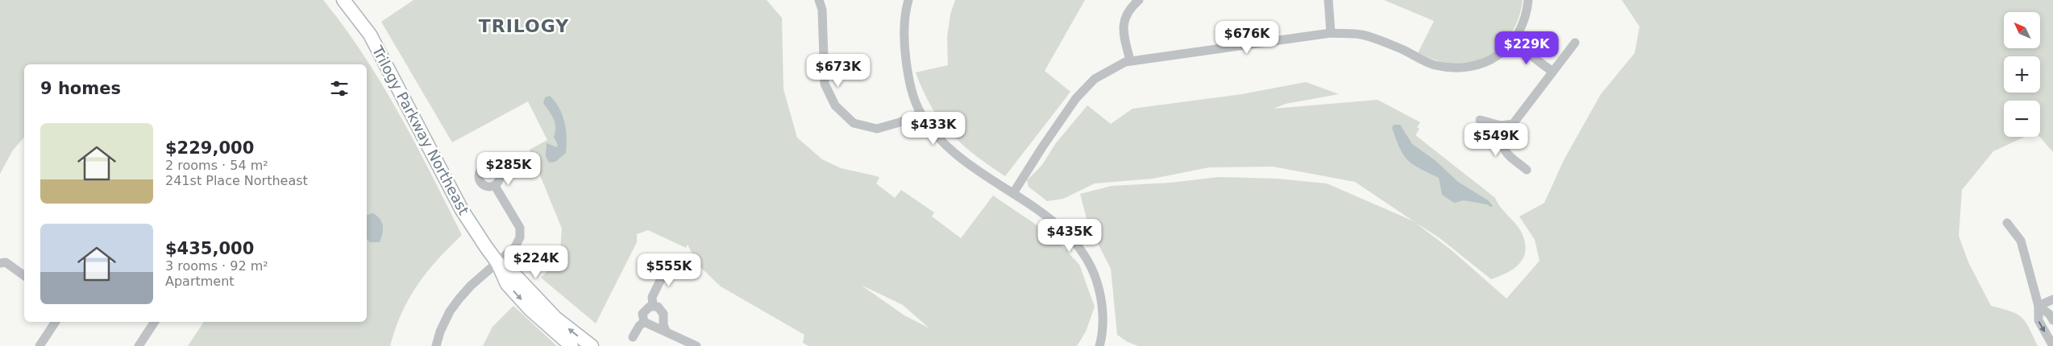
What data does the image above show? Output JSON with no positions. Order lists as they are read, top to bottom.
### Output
{
  "streets": {
    "street": ["Trilogy Parkway Northeast"]
  },
  "districts": ["TRILOGY"],
  "north": "top left",
  "page": {
    "map_buttons": ["+", "−"],
    "price": [
      "$676K",
      "$229K",
      "$673K",
      "$433K",
      "$549K",
      "$285K",
      "$435K",
      "$224K",
      "$555K"
    ],
    "heading": "9 homes",
    "list": [
      {
        "name": "$229,000",
        "note": "2 rooms · 54 m² · 241st Place Northeast"
      },
      {
        "name": "$435,000",
        "note": "3 rooms · 92 m² · Apartment"
      }
    ]
  }
}
